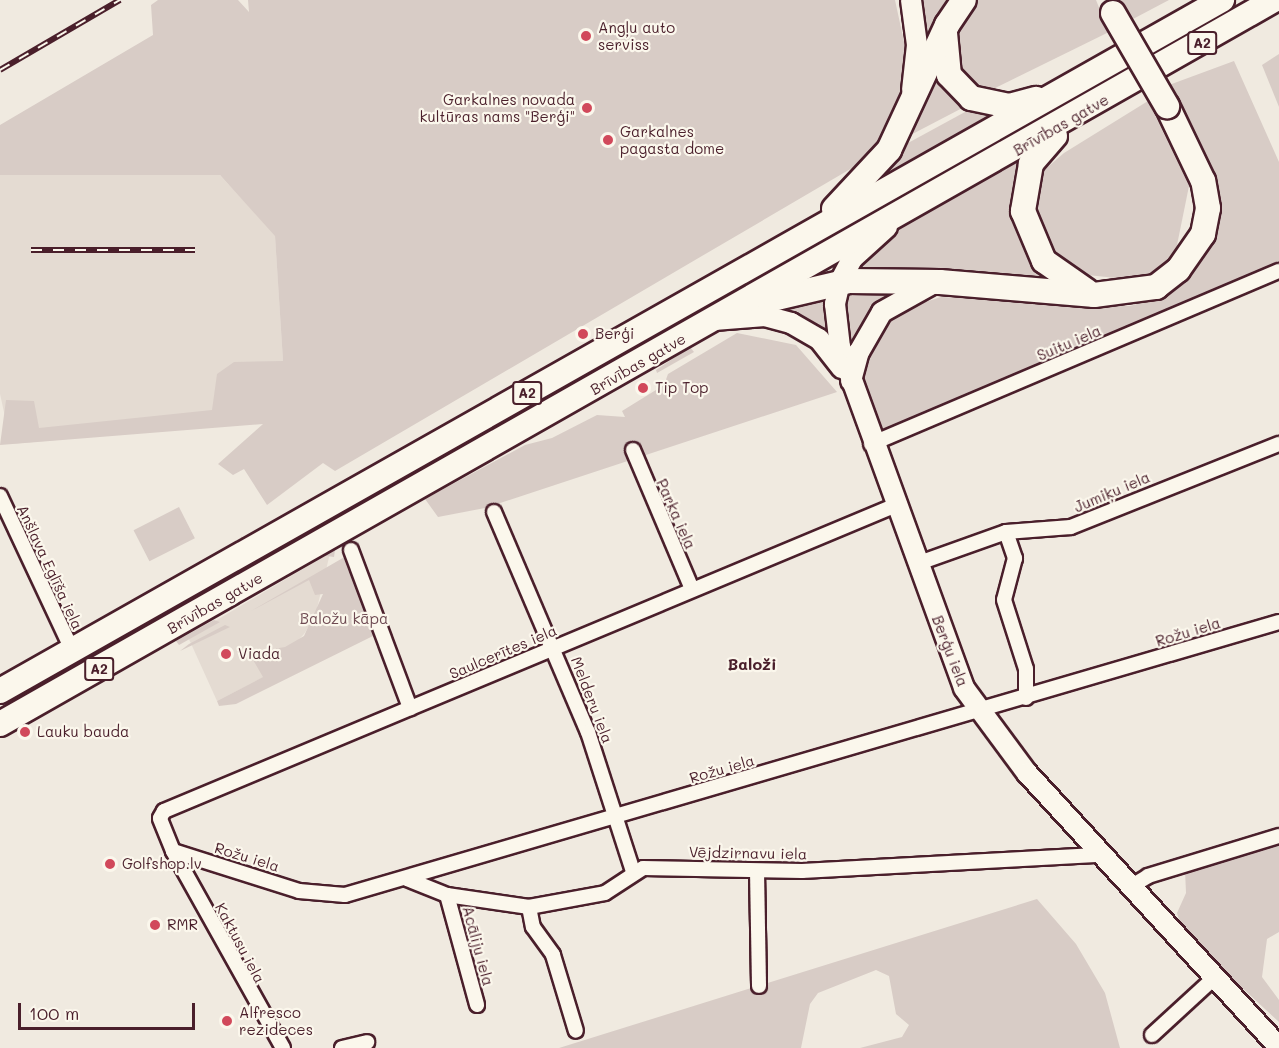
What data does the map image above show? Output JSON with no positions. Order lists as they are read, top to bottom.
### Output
{
  "streets": {
    "highway": ["A2", "Brīvības gatve"],
    "main road": ["Berģu iela"],
    "street": [
      "Suitu iela",
      "Jumiķu iela",
      "Parka iela",
      "Anšlava Eglīša iela",
      "Rožu iela",
      "Saulcerītes iela",
      "Melderu iela",
      "Vējdzirnavu iela",
      "Kaktusu iela",
      "Acāliju iela"
    ]
  },
  "crossings": [
    ["Brīvības gatve", "Anšlava Eglīša iela"],
    ["Brīvības gatve", "Berģu iela"],
    ["Suitu iela", "Berģu iela"],
    ["Jumiķu iela", "Berģu iela"],
    ["Parka iela", "Saulcerītes iela"],
    ["Rožu iela", "Berģu iela"],
    ["Rožu iela", "Saulcerītes iela"],
    ["Rožu iela", "Melderu iela"],
    ["Rožu iela", "Kaktusu iela"],
    ["Berģu iela", "Saulcerītes iela"],
    ["Berģu iela", "Vējdzirnavu iela"],
    ["Saulcerītes iela", "Melderu iela"],
    ["Saulcerītes iela", "Kaktusu iela"],
    ["Melderu iela", "Vējdzirnavu iela"]
  ],
  "districts": ["Baloži"],
  "parks": ["Baložu kāpa"],
  "places": [
    "Angļu auto serviss",
    "Garkalnes novada kultūras nams \"Berģi\"",
    "Garkalnes pagasta dome",
    "Berģi",
    "Tip Top",
    "Viada",
    "Lauku bauda",
    "Golfshop.lv",
    "RMR",
    "Alfresco rezideces"
  ],
  "scale_bar": "100 m"
}
